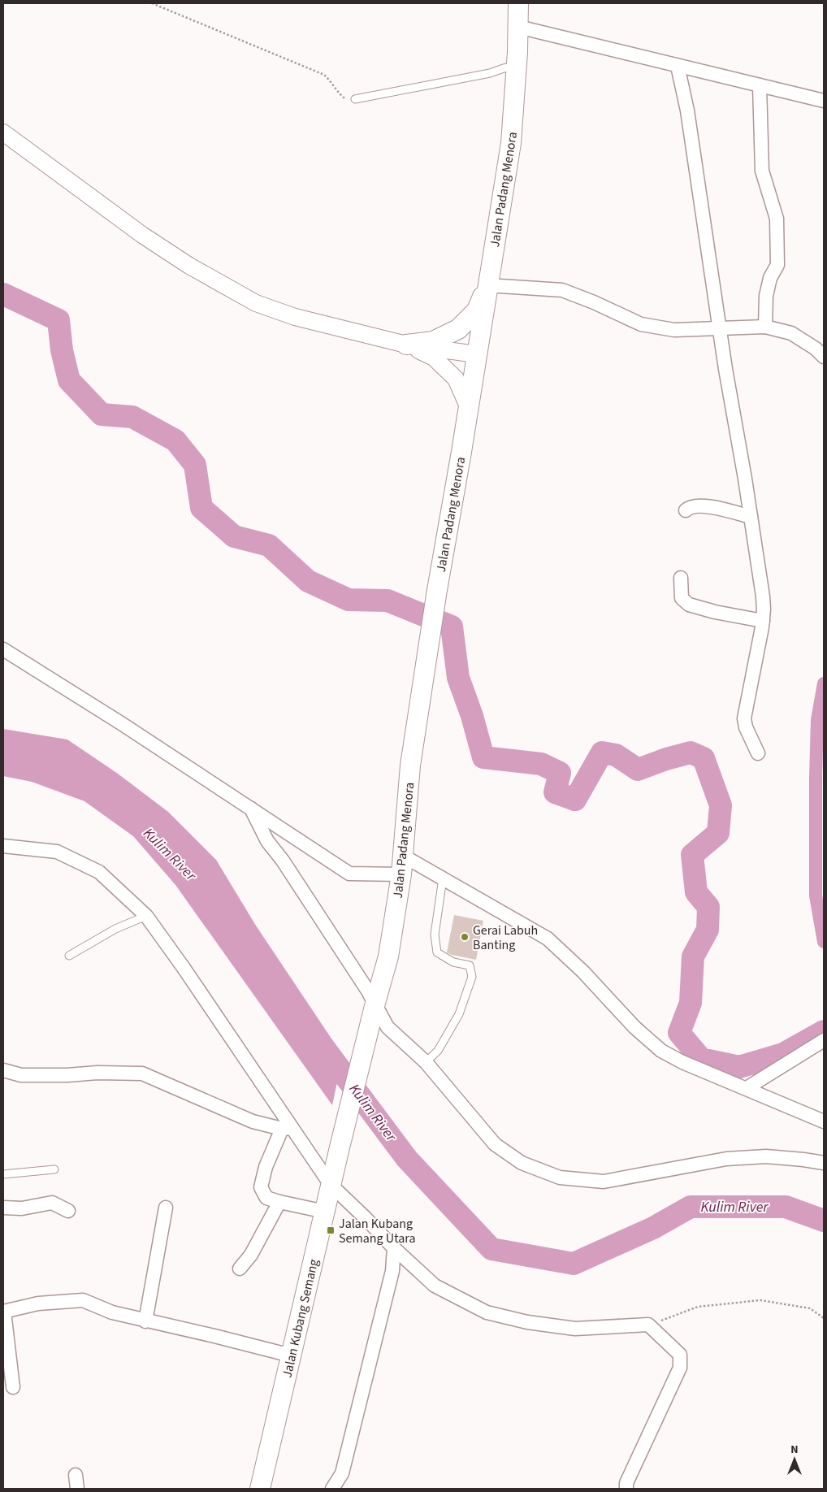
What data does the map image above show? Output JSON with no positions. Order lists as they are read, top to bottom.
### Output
{
  "streets": {
    "main road": ["Jalan Padang Menora", "Jalan Kubang Semang"]
  },
  "crossings": [
    ["Jalan Padang Menora", "Jalan Kubang Semang"]
  ],
  "water": ["Kulim River"],
  "places": {
    "other": ["Gerai Labuh Banting"],
    "transit": ["Jalan Kubang Semang Utara"]
  },
  "north": "top"
}
